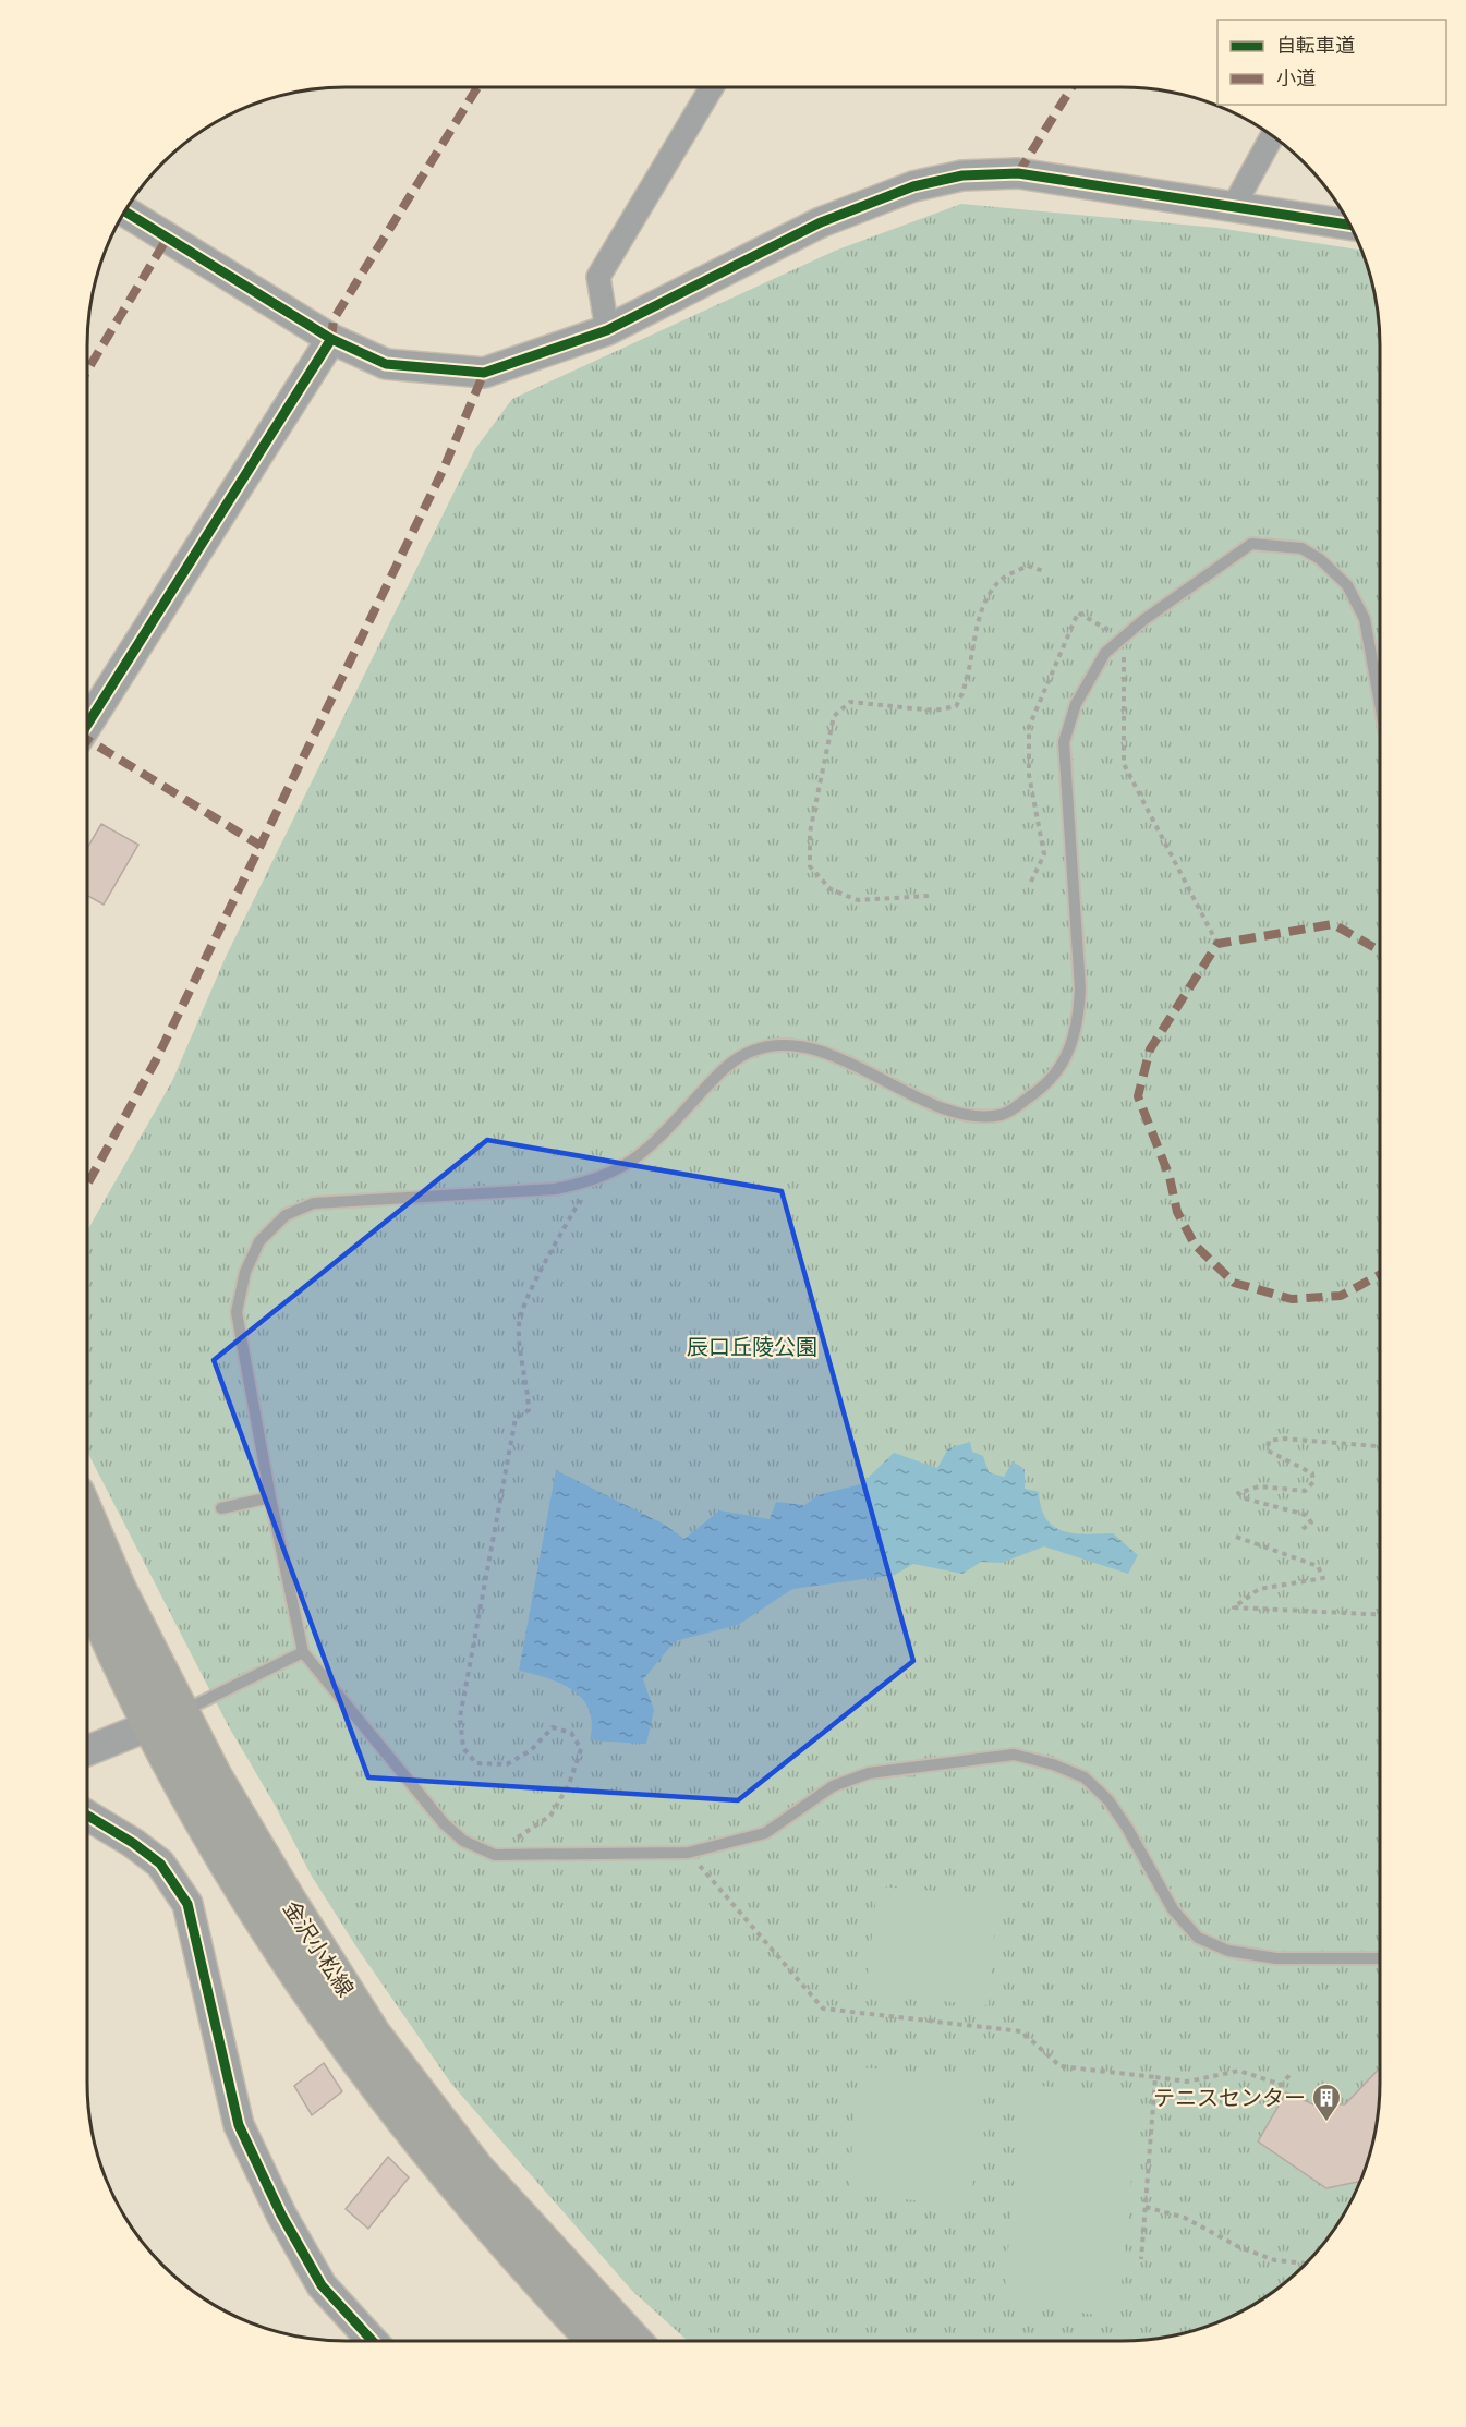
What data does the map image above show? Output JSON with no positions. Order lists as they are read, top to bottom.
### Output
{
  "streets": {
    "main road": ["金沢小松線"]
  },
  "parks": ["辰口丘陵公園"],
  "places": {
    "building": ["テニスセンター"]
  },
  "legend": ["自転車道", "小道"]
}
